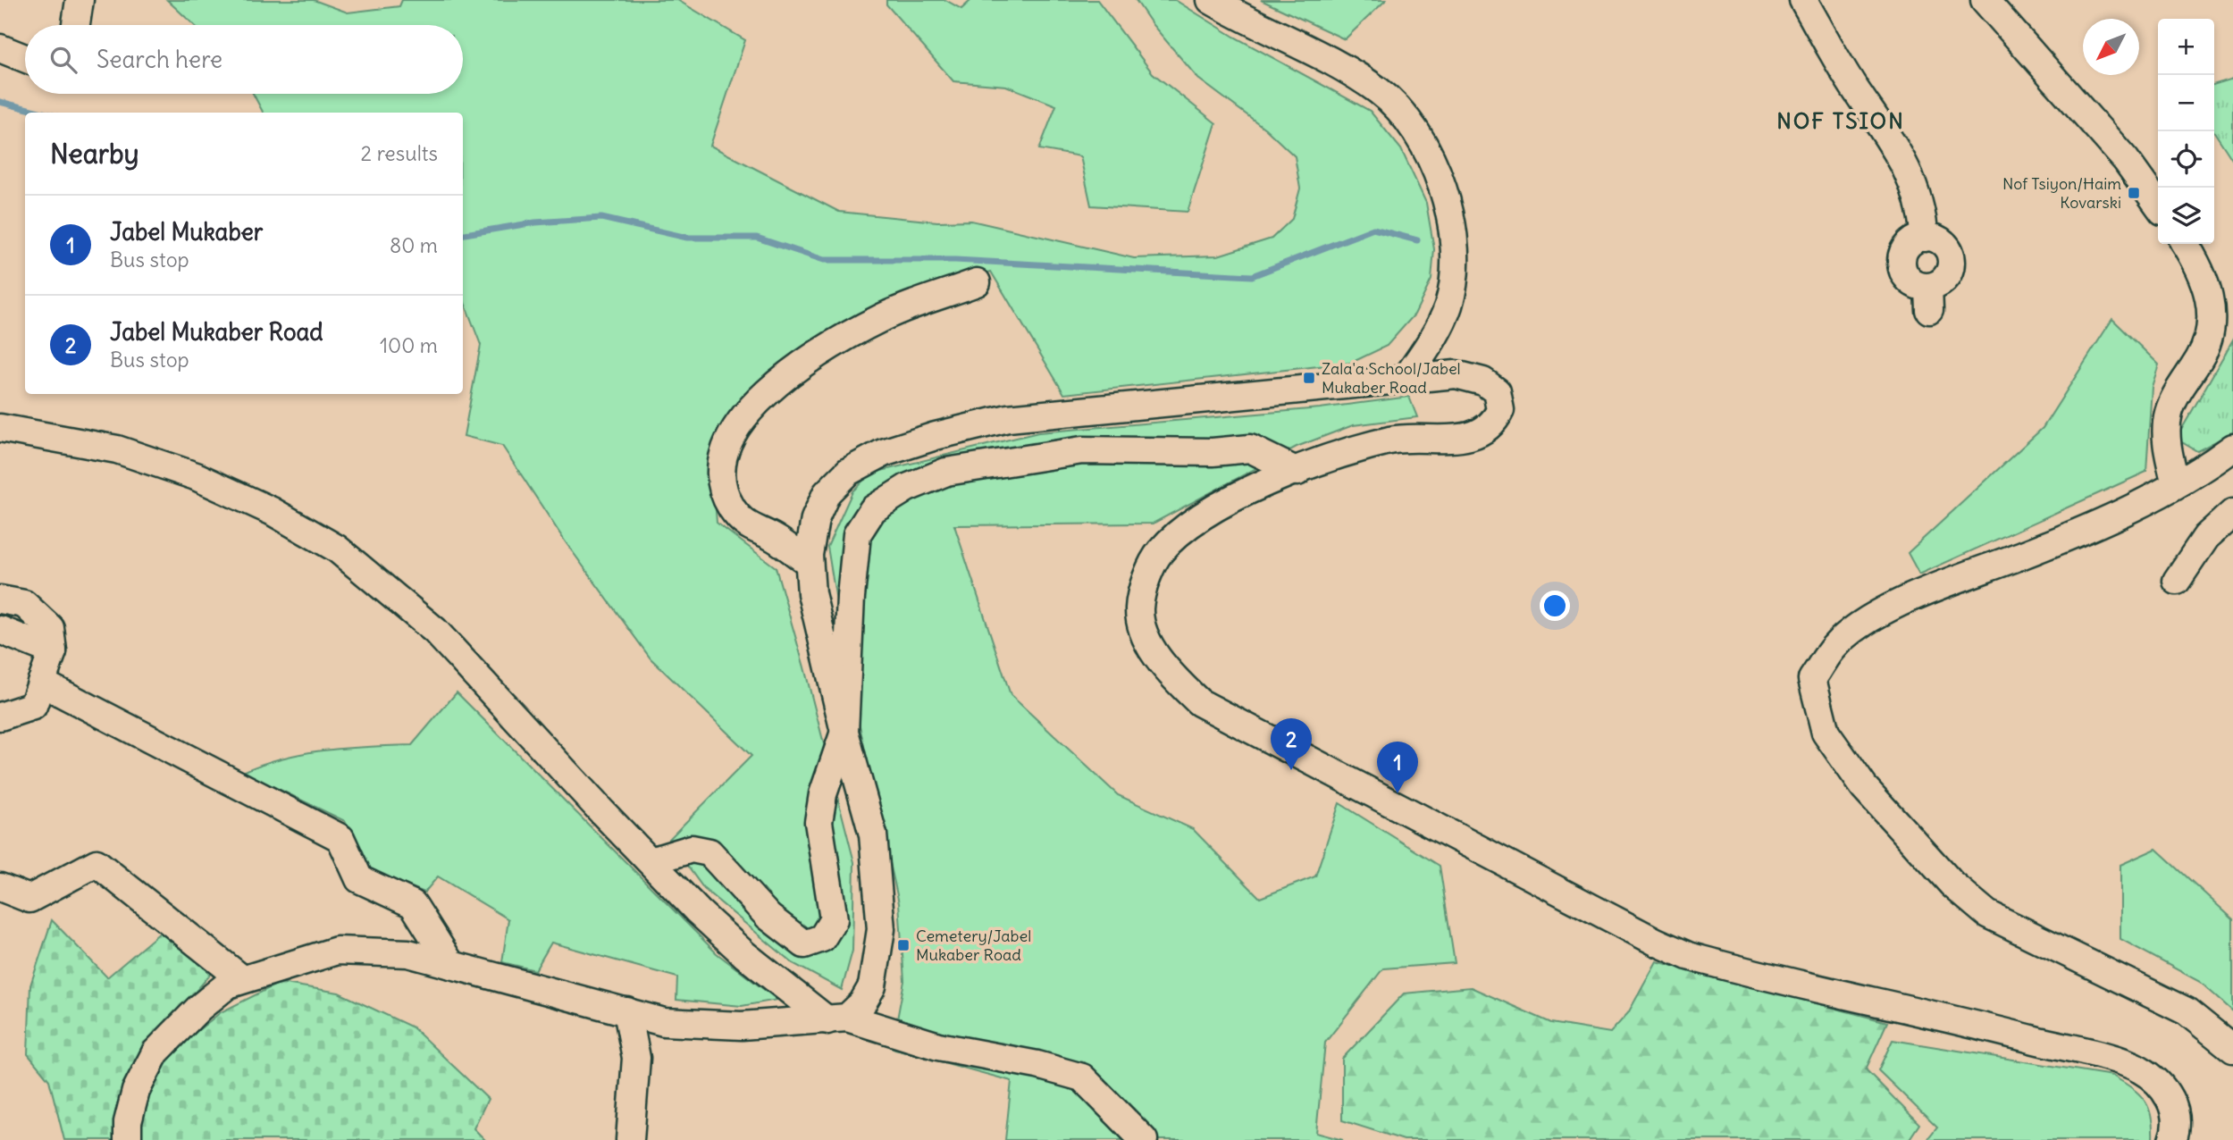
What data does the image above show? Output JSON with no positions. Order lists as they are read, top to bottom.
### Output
{
  "districts": ["NOF TSION"],
  "places": {
    "transit": ["Nof Tsiyon/Haim Kovarski", "Zala'a School/Jabel Mukaber Road", "Cemetery/Jabel Mukaber Road"]
  },
  "north": "bottom left",
  "page": {
    "map_buttons": ["+", "−"],
    "search": "Search here",
    "heading": ["Nearby", "2 results"],
    "list": [
      {
        "mark": "1",
        "name": "Jabel Mukaber",
        "note": "Bus stop",
        "value": "80 m"
      },
      {
        "mark": "2",
        "name": "Jabel Mukaber Road",
        "note": "Bus stop",
        "value": "100 m"
      }
    ],
    "pins": ["2", "1"]
  }
}
